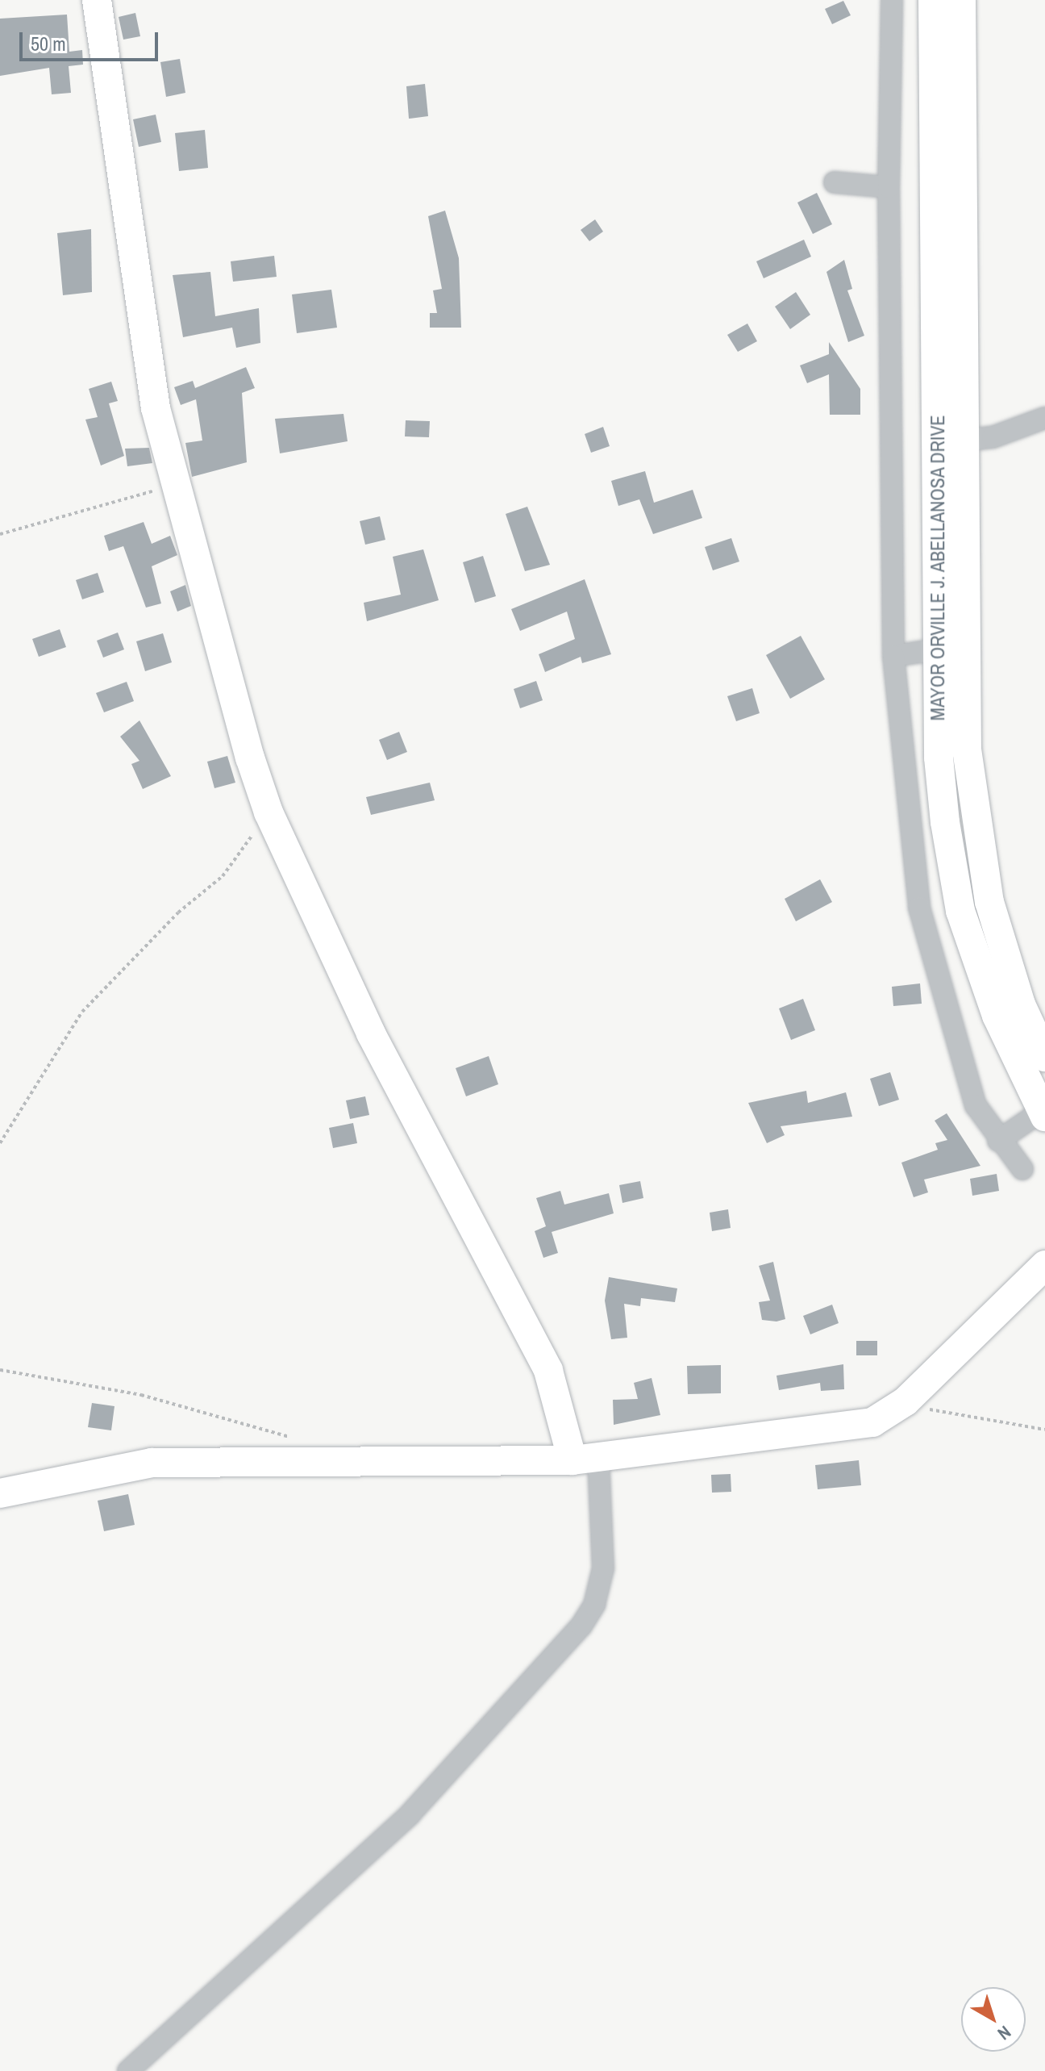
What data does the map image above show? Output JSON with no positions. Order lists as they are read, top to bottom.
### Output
{
  "streets": {
    "street": ["MAYOR ORVILLE J. ABELLANOSA DRIVE"]
  },
  "scale_bar": "50 m",
  "north": "bottom right"
}
